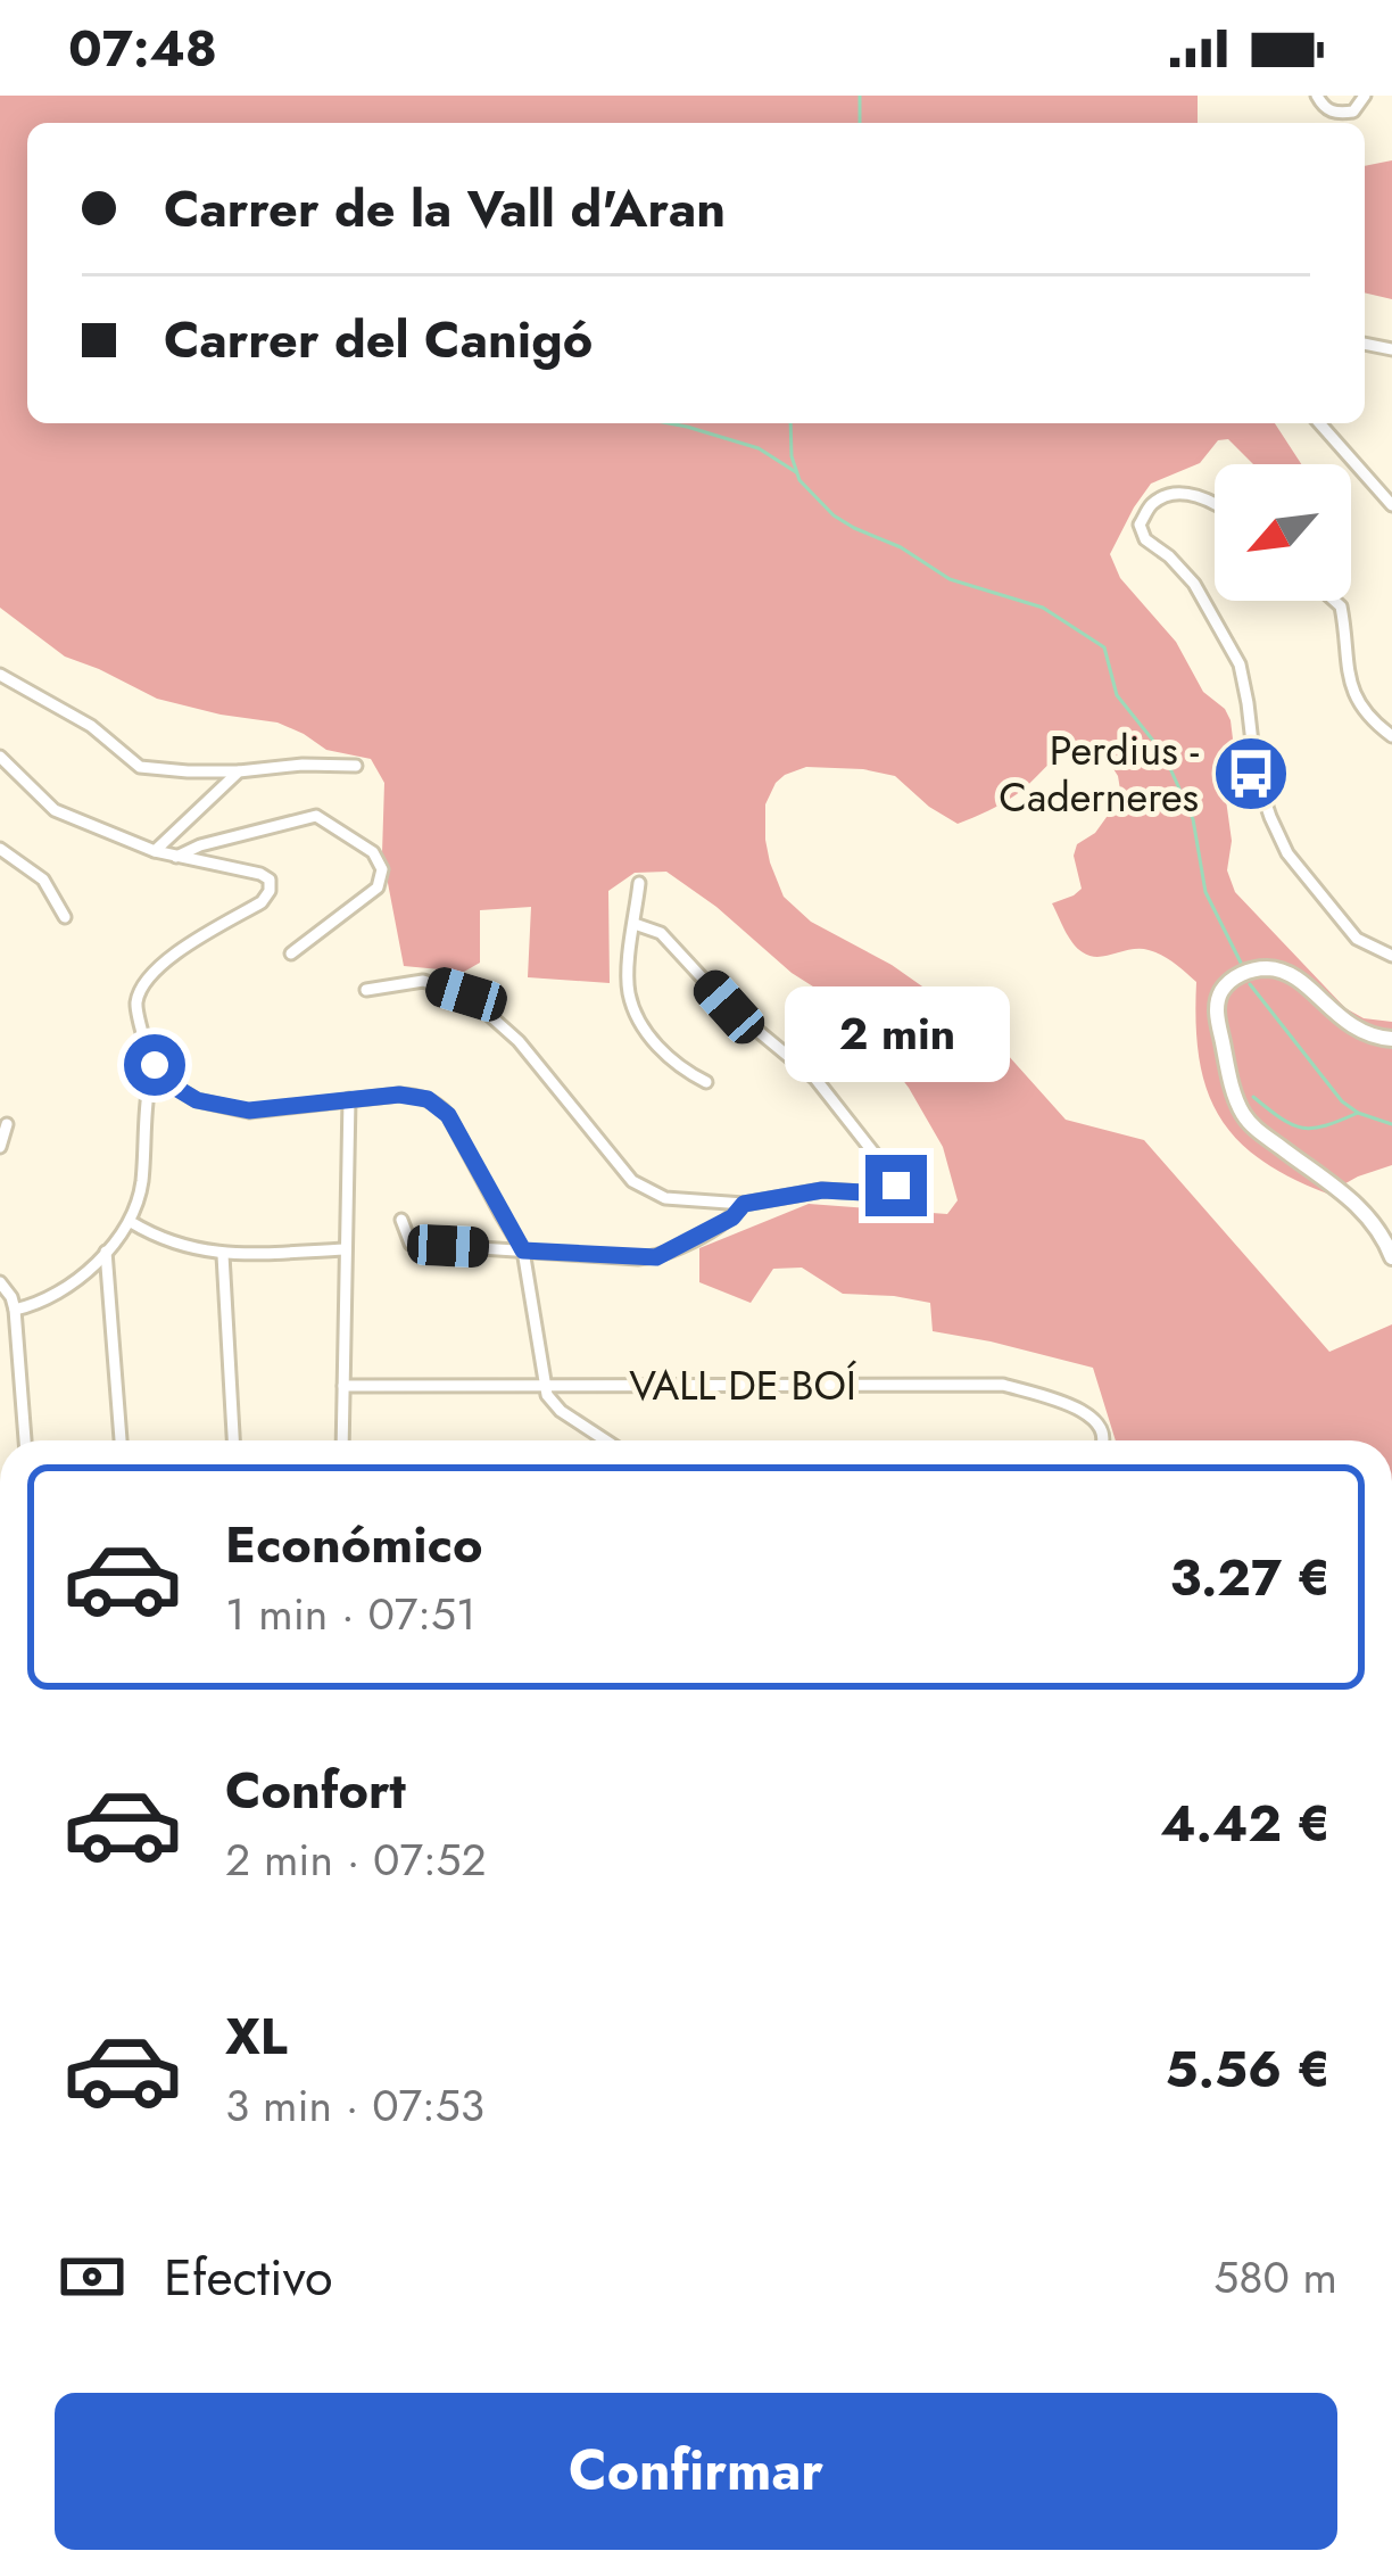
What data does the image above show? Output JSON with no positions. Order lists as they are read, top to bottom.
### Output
{
  "streets": {
    "street": ["VALL DE BOÍ"]
  },
  "places": {
    "bus stop": ["Perdius - Caderneres"]
  },
  "north": "bottom left",
  "page": {
    "status": "07:48",
    "banner": ["Carrer de la Vall d'Aran", "Carrer del Canigó"],
    "bubble": "2 min",
    "list": [
      {
        "name": "Económico",
        "note": "1 min · 07:51",
        "value": "3.27 €"
      },
      {
        "name": "Confort",
        "note": "2 min · 07:52",
        "value": "4.42 €"
      },
      {
        "name": "XL",
        "note": "3 min · 07:53",
        "value": "5.56 €"
      }
    ],
    "pay": ["Efectivo", "580 m"],
    "buttons": "Confirmar"
  }
}
